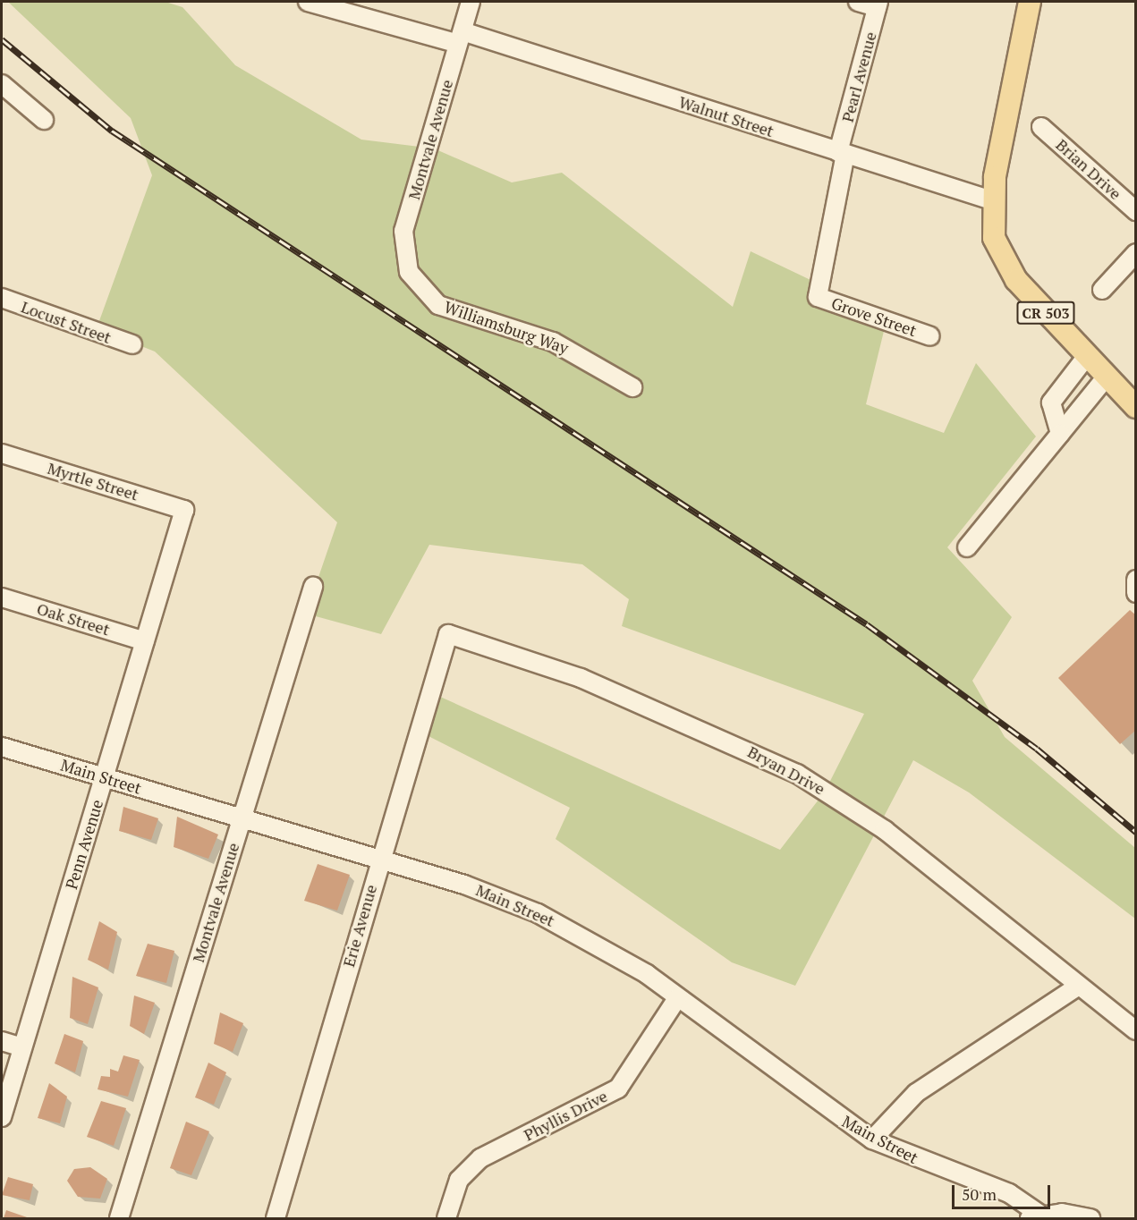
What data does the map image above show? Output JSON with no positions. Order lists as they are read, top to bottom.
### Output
{
  "streets": {
    "main road": ["CR 503"],
    "street": [
      "Pearl Avenue",
      "Walnut Street",
      "Montvale Avenue",
      "Brian Drive",
      "Grove Street",
      "Locust Street",
      "Williamsburg Way",
      "Myrtle Street",
      "Oak Street",
      "Bryan Drive",
      "Main Street",
      "Penn Avenue",
      "Erie Avenue",
      "Phyllis Drive"
    ]
  },
  "crossings": [
    ["Pearl Avenue", "Walnut Street"],
    ["Pearl Avenue", "Grove Street"],
    ["Walnut Street", "Montvale Avenue"],
    ["Walnut Street", "CR 503"],
    ["Montvale Avenue", "Williamsburg Way"],
    ["Montvale Avenue", "Main Street"],
    ["Myrtle Street", "Penn Avenue"],
    ["Oak Street", "Penn Avenue"],
    ["Bryan Drive", "Erie Avenue"],
    ["Main Street", "Penn Avenue"],
    ["Main Street", "Erie Avenue"],
    ["Main Street", "Phyllis Drive"]
  ],
  "scale_bar": "50 m"
}
